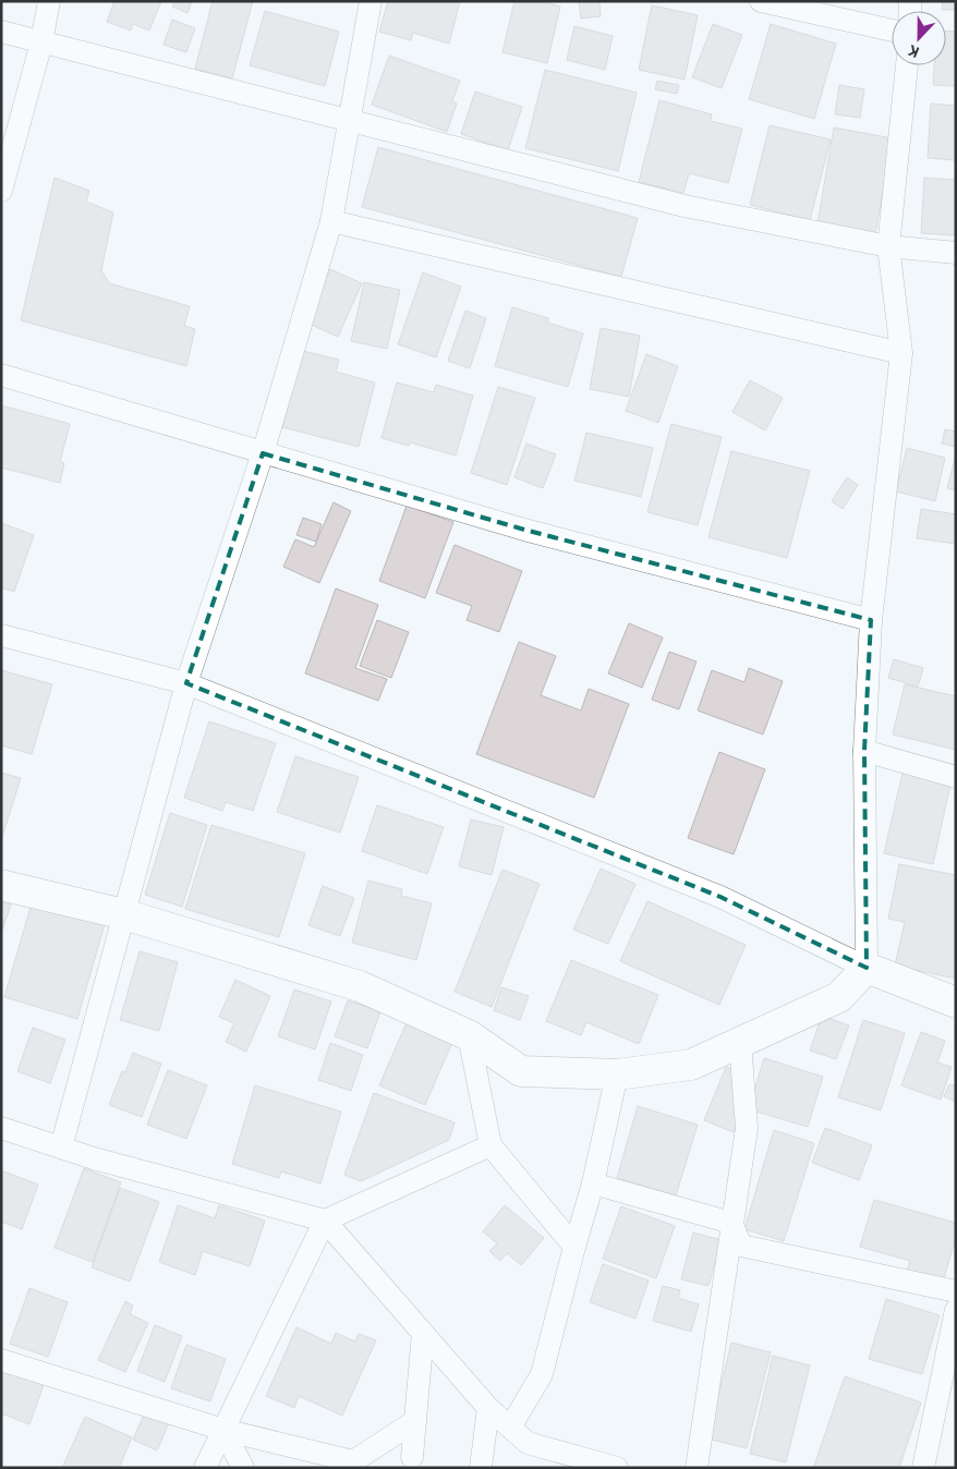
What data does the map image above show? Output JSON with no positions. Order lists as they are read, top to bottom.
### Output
{
  "north": "bottom"
}
